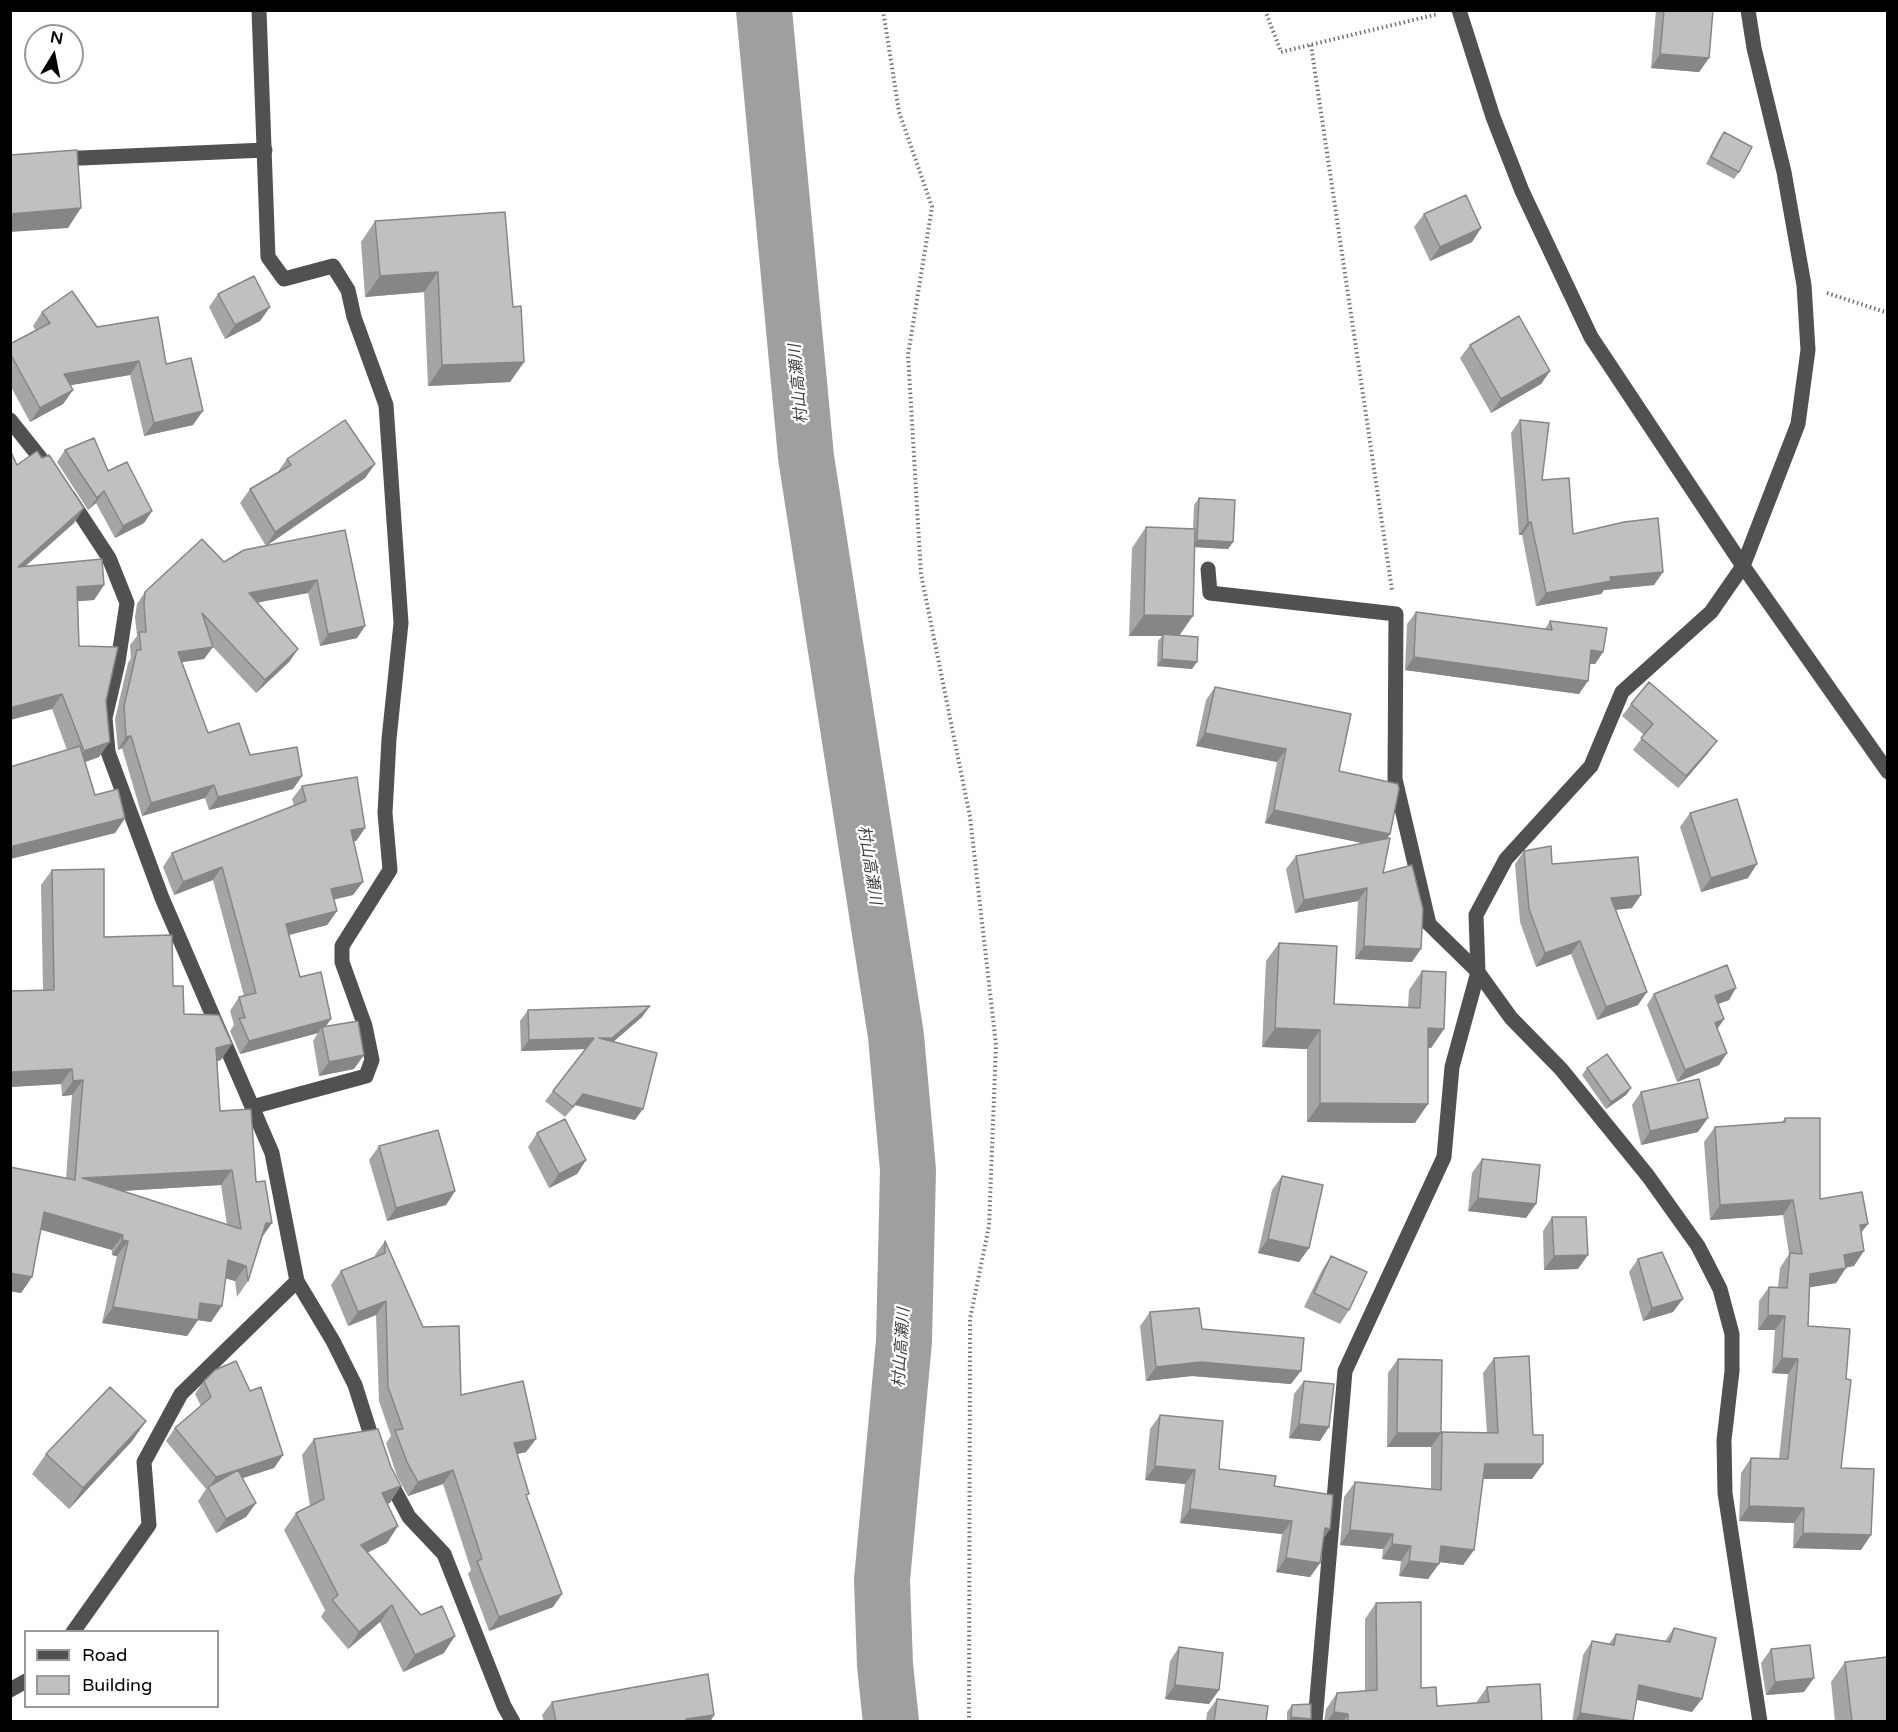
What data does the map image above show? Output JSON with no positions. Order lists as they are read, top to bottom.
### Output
{
  "water": ["村山高瀬川"],
  "legend": ["Road", "Building"],
  "north": "top"
}
